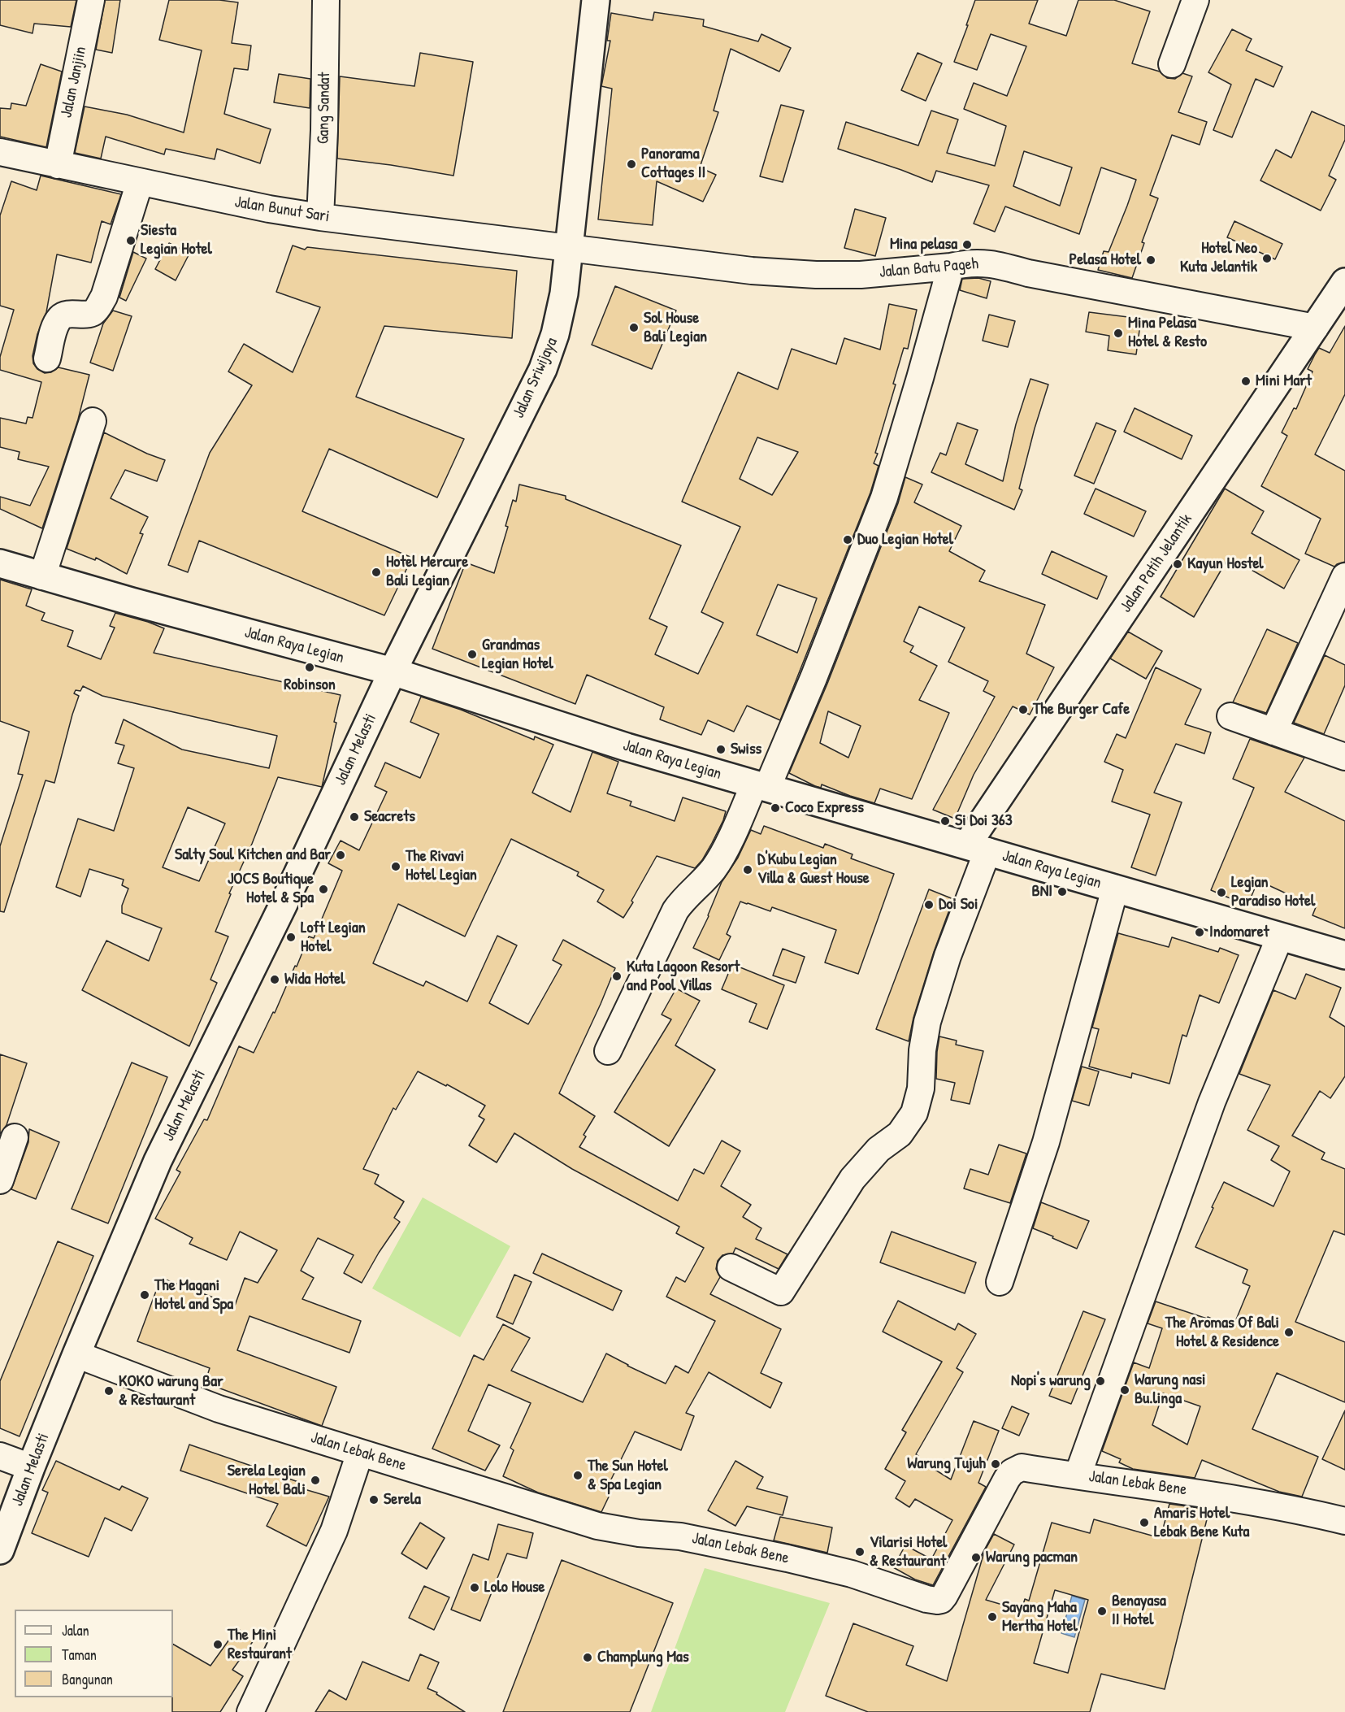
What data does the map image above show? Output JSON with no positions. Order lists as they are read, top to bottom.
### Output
{
  "streets": {
    "main road": [
      "Jalan Sriwijaya",
      "Jalan Patih Jelantik",
      "Jalan Raya Legian",
      "Jalan Melasti"
    ],
    "street": [
      "Jalan Janjiin",
      "Gang Sandat",
      "Jalan Bunut Sari",
      "Jalan Batu Pageh",
      "Jalan Lebak Bene"
    ]
  },
  "crossings": [
    ["Jalan Janjiin", "Jalan Bunut Sari"],
    ["Gang Sandat", "Jalan Bunut Sari"],
    ["Jalan Bunut Sari", "Jalan Batu Pageh"],
    ["Jalan Bunut Sari", "Jalan Sriwijaya"],
    ["Jalan Batu Pageh", "Jalan Sriwijaya"],
    ["Jalan Batu Pageh", "Jalan Patih Jelantik"],
    ["Jalan Sriwijaya", "Jalan Raya Legian"],
    ["Jalan Sriwijaya", "Jalan Melasti"],
    ["Jalan Patih Jelantik", "Jalan Raya Legian"],
    ["Jalan Raya Legian", "Jalan Melasti"],
    ["Jalan Melasti", "Jalan Lebak Bene"]
  ],
  "places": [
    "Panorama Cottages II",
    "Siesta Legian Hotel",
    "Mina pelasa",
    "Hotel Neo Kuta Jelantik",
    "Pelasa Hotel",
    "Sol House Bali Legian",
    "Mina Pelasa Hotel & Resto",
    "Mini Mart",
    "Duo Legian Hotel",
    "Kayun Hostel",
    "Hotel Mercure Bali Legian",
    "Grandmas Legian Hotel",
    "Robinson",
    "The Burger Cafe",
    "Swiss",
    "Coco Express",
    "Seacrets",
    "Si Doi 363",
    "Salty Soul Kitchen and Bar",
    "The Rivavi Hotel Legian",
    "D'Kubu Legian Villa & Guest House",
    "JOCS Boutique Hotel & Spa",
    "BNI",
    "Legian Paradiso Hotel",
    "Doi Soi",
    "Indomaret",
    "Loft Legian Hotel",
    "Kuta Lagoon Resort and Pool Villas",
    "Wida Hotel",
    "The Magani Hotel and Spa",
    "The Aromas Of Bali Hotel & Residence",
    "Nopi's warung",
    "Warung nasi Bu.linga",
    "KOKO warung Bar & Restaurant",
    "Warung Tujuh",
    "The Sun Hotel & Spa Legian",
    "Serela Legian Hotel Bali",
    "Serela",
    "Amaris Hotel Lebak Bene Kuta",
    "Vilarisi Hotel & Restaurant",
    "Warung pacman",
    "Lolo House",
    "Benayasa II Hotel",
    "Sayang Maha Mertha Hotel",
    "The Mini Restaurant",
    "Champlung Mas"
  ],
  "legend": ["Jalan", "Taman", "Bangunan"]
}
